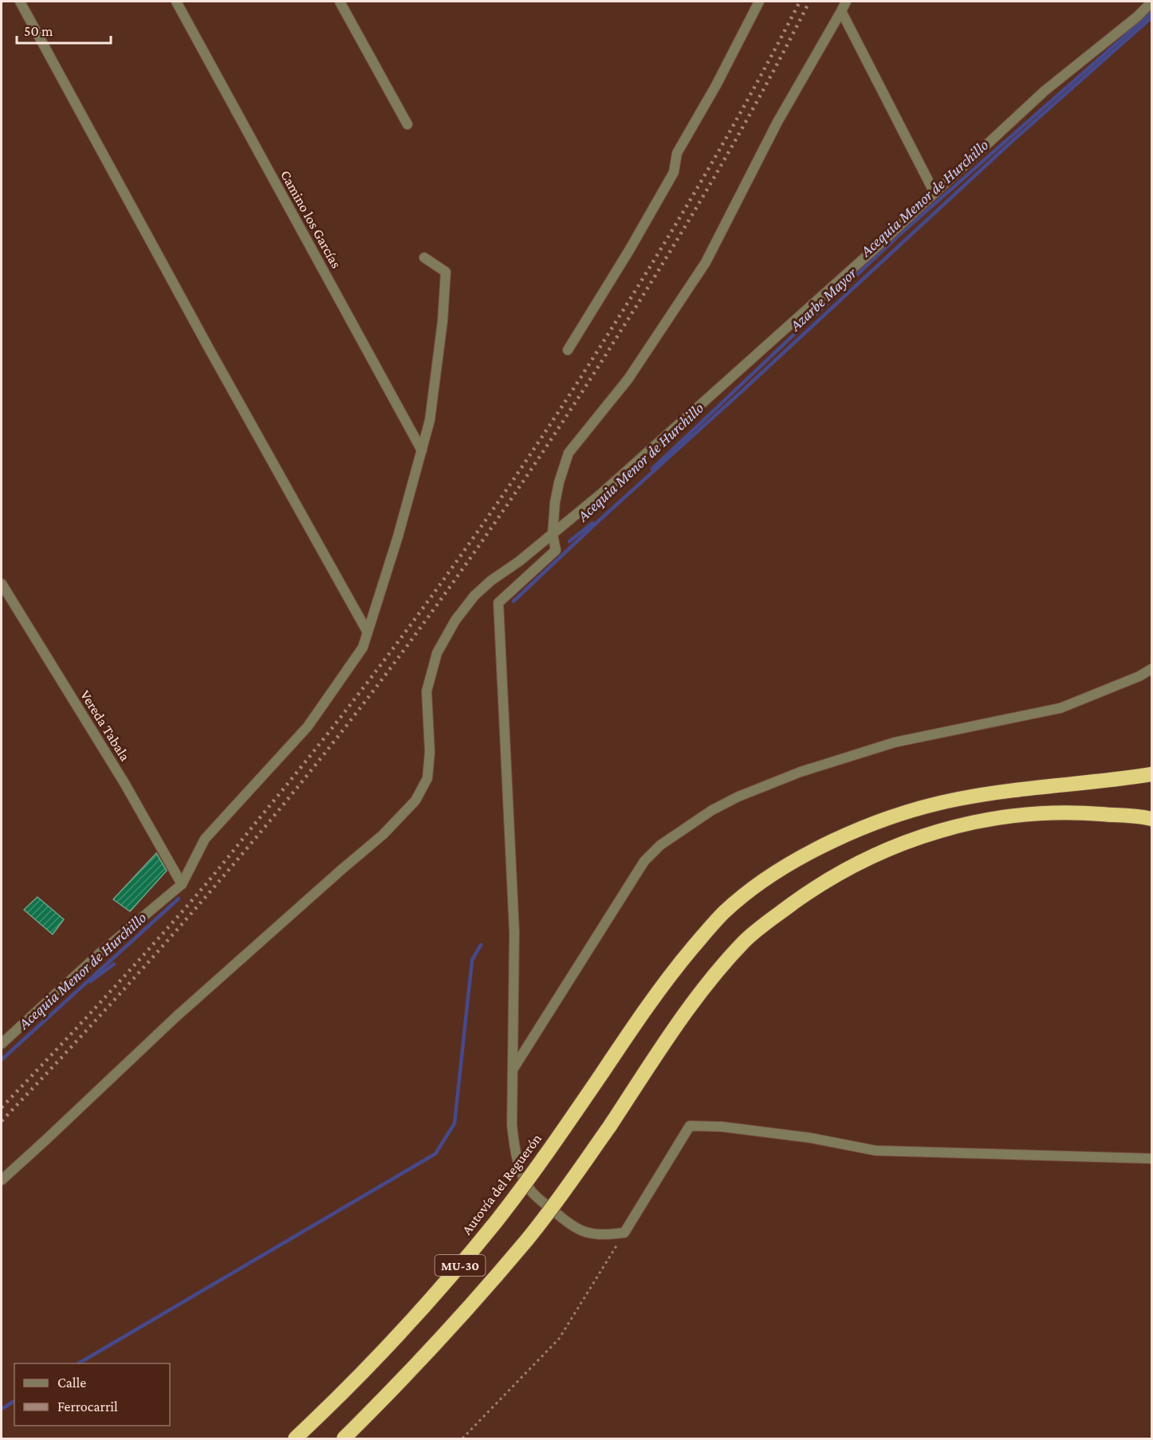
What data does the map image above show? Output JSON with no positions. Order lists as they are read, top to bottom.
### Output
{
  "streets": {
    "highway": ["Autovía del Reguerón", "MU-30"],
    "street": ["Camino los Garcías", "Vereda Tabala"]
  },
  "water": ["Acequia Menor de Hurchillo", "Azarbe Mayor"],
  "legend": ["Calle", "Ferrocarril"],
  "scale_bar": "50 m"
}
